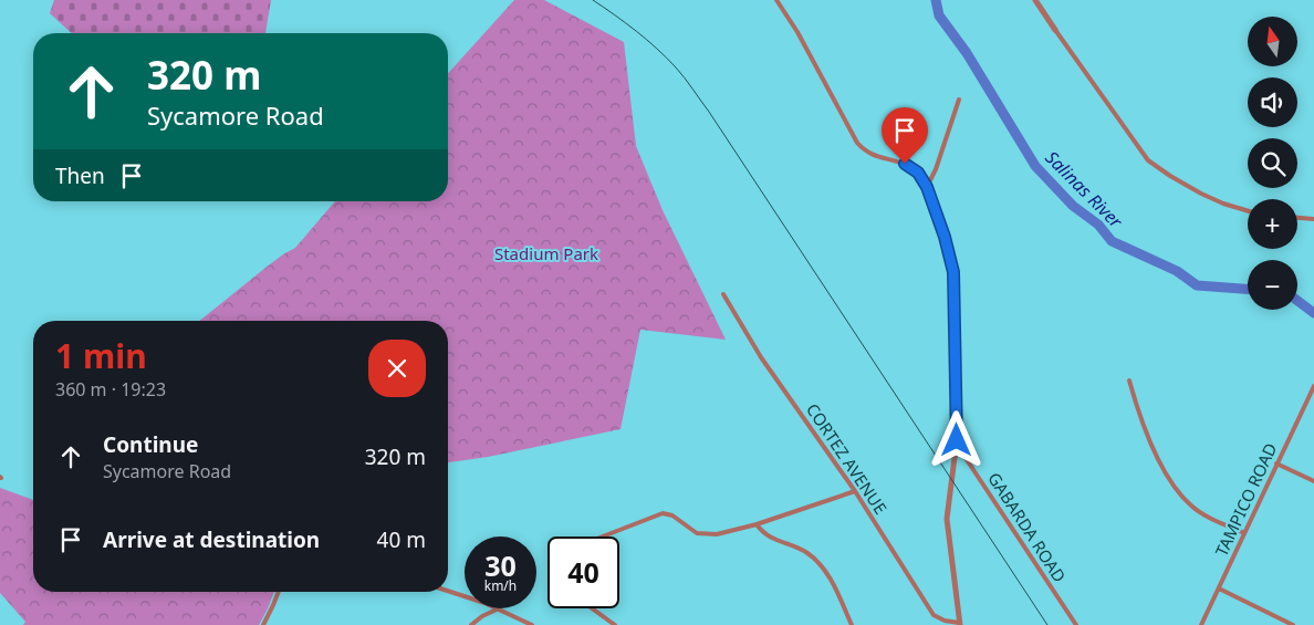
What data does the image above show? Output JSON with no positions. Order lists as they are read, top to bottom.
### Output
{
  "streets": {
    "street": ["CORTEZ AVENUE", "TAMPICO ROAD", "GABARDA ROAD"]
  },
  "water": ["Salinas River"],
  "parks": ["Stadium Park"],
  "north": "top",
  "page": {
    "map_buttons": ["+", "−"],
    "turn": ["320 m", "Sycamore Road"],
    "then": "Then",
    "heading": ["1 min", "360 m · 19:23"],
    "list": [
      {
        "name": "Continue",
        "note": "Sycamore Road",
        "value": "320 m"
      },
      {
        "name": "Arrive at destination",
        "value": "40 m"
      }
    ],
    "speed": "30 km/h",
    "limit": "40"
  }
}
